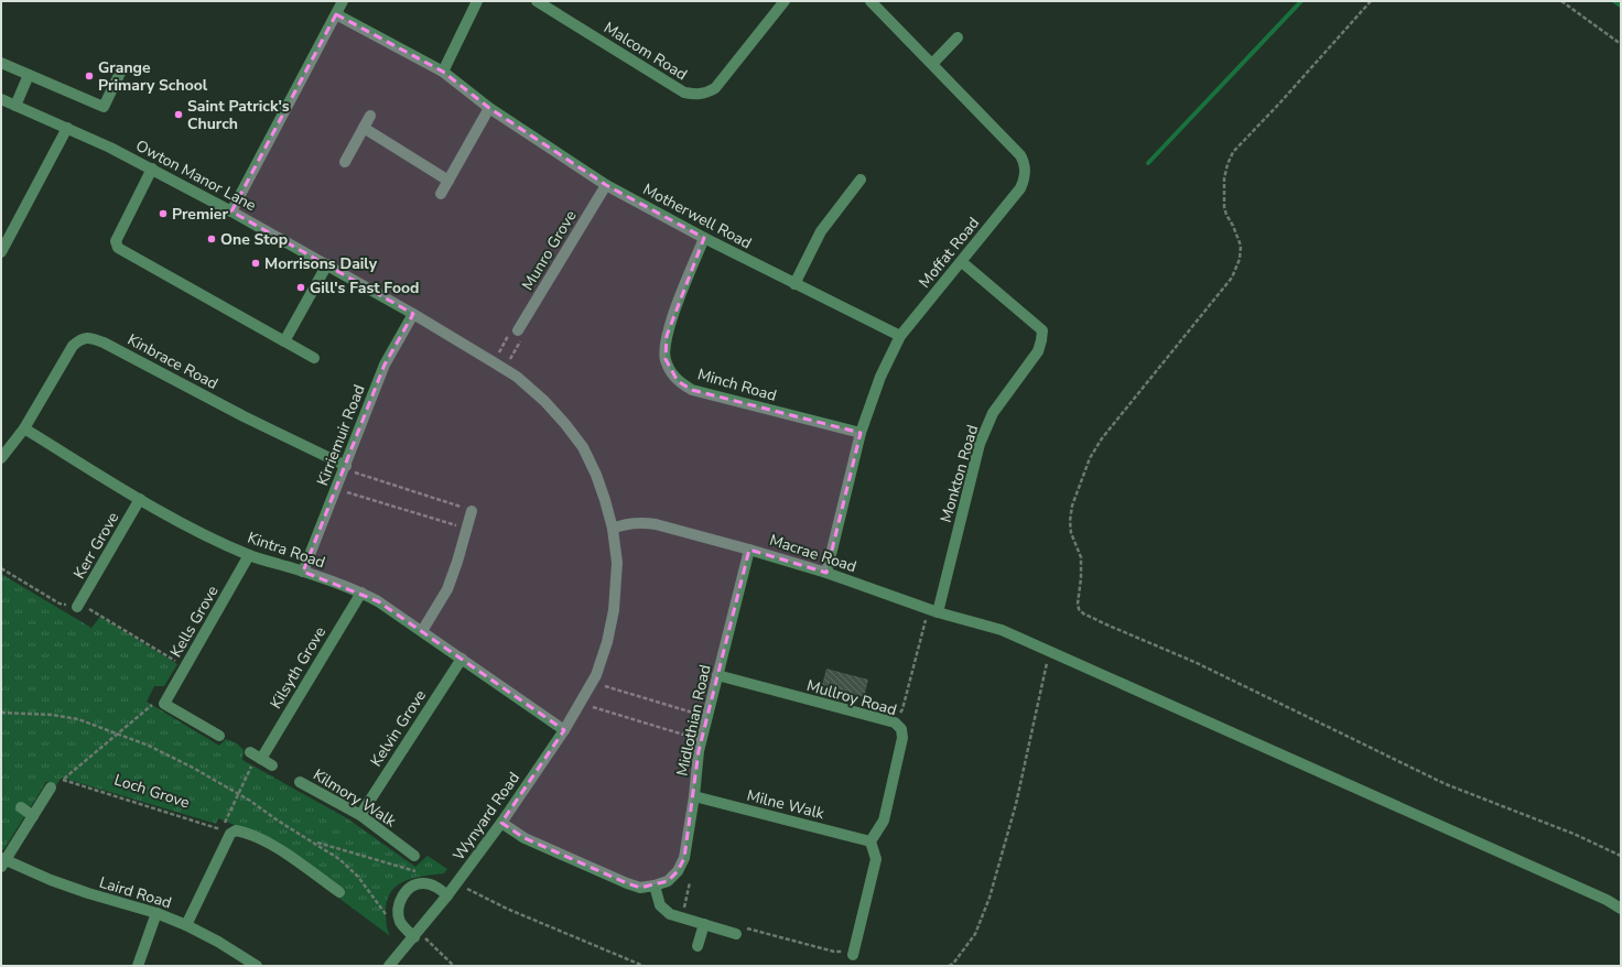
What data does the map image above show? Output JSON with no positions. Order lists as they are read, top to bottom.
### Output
{
  "streets": {
    "street": [
      "Malcom Road",
      "Owton Manor Lane",
      "Motherwell Road",
      "Munro Grove",
      "Moffat Road",
      "Kinbrace Road",
      "Minch Road",
      "Kirriemuir Road",
      "Monkton Road",
      "Kerr Grove",
      "Kintra Road",
      "Macrae Road",
      "Kells Grove",
      "Kilsyth Grove",
      "Mullroy Road",
      "Midlothian Road",
      "Kelvin Grove",
      "Kilmory Walk",
      "Milne Walk",
      "Wynyard Road",
      "Laird Road"
    ],
    "path": ["Loch Grove"]
  },
  "crossings": [
    ["Owton Manor Lane", "Kirriemuir Road"],
    ["Owton Manor Lane", "Macrae Road"],
    ["Owton Manor Lane", "Wynyard Road"],
    ["Motherwell Road", "Munro Grove"],
    ["Motherwell Road", "Moffat Road"],
    ["Motherwell Road", "Minch Road"],
    ["Moffat Road", "Minch Road"],
    ["Moffat Road", "Monkton Road"],
    ["Moffat Road", "Macrae Road"],
    ["Kinbrace Road", "Kirriemuir Road"],
    ["Kinbrace Road", "Kintra Road"],
    ["Kirriemuir Road", "Kintra Road"],
    ["Monkton Road", "Macrae Road"],
    ["Kerr Grove", "Kintra Road"],
    ["Kintra Road", "Kells Grove"],
    ["Kintra Road", "Kilsyth Grove"],
    ["Kintra Road", "Kelvin Grove"],
    ["Kintra Road", "Wynyard Road"],
    ["Macrae Road", "Midlothian Road"],
    ["Mullroy Road", "Midlothian Road"],
    ["Mullroy Road", "Milne Walk"],
    ["Midlothian Road", "Milne Walk"],
    ["Midlothian Road", "Wynyard Road"],
    ["Kelvin Grove", "Kilmory Walk"]
  ],
  "places": [
    "Grange Primary School",
    "Saint Patrick's Church",
    "Premier",
    "One Stop",
    "Morrisons Daily",
    "Gill's Fast Food"
  ]
}
